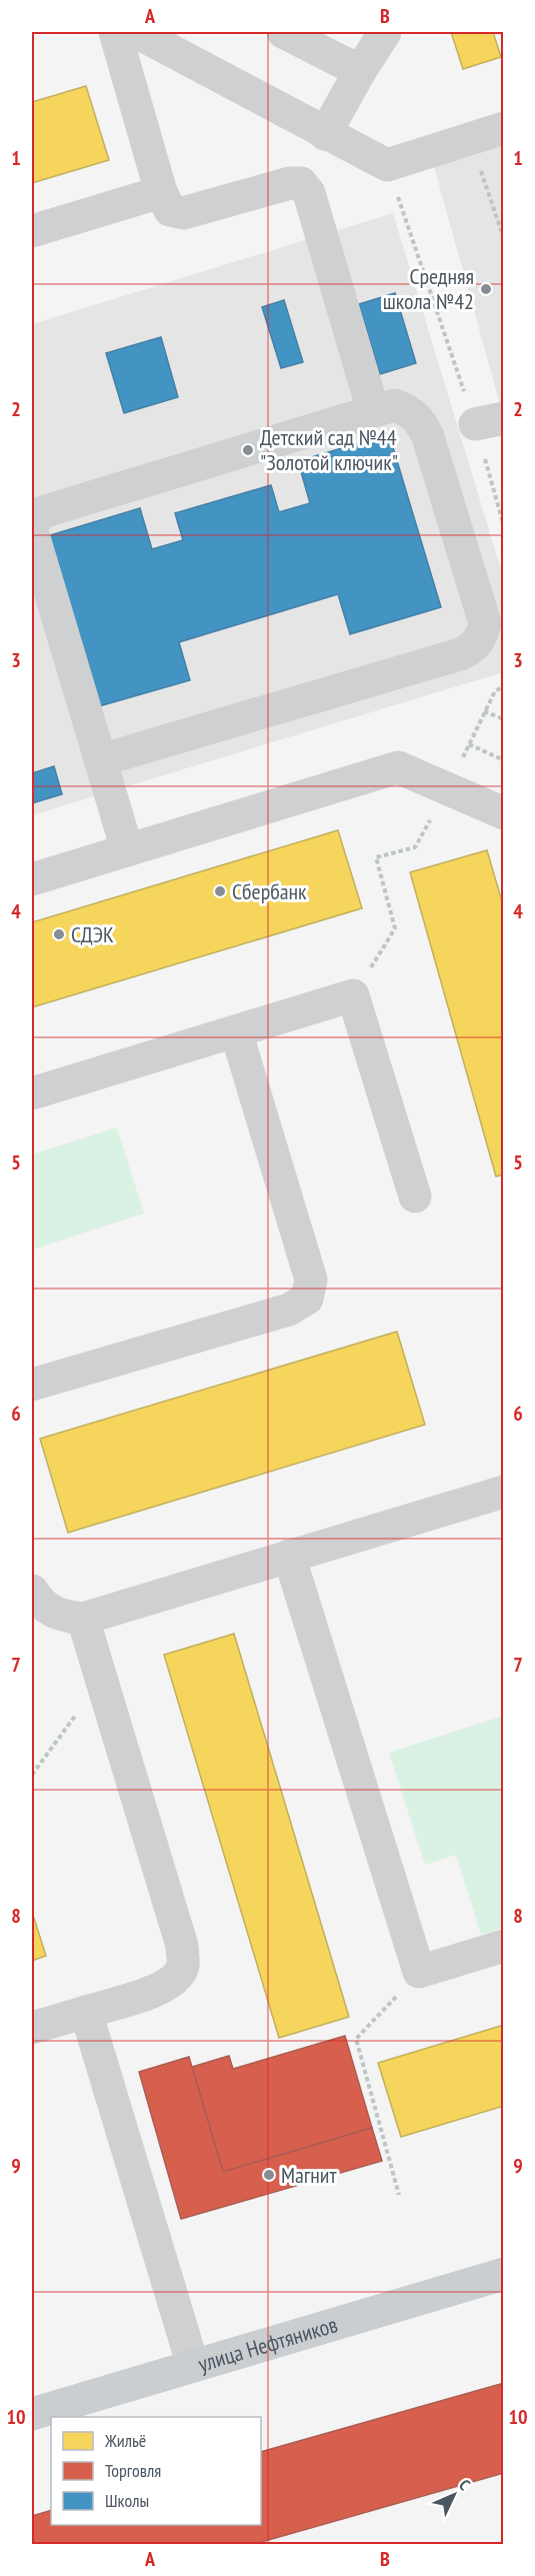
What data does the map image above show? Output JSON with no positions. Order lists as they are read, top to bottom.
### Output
{
  "streets": {
    "main road": ["улица Нефтяников"]
  },
  "places": [
    "Средняя школа №42",
    "Детский сад №44 \"Золотой ключик\"",
    "Сбербанк",
    "СДЭК",
    "Магнит"
  ],
  "legend": ["Жильё", "Торговля", "Школы"],
  "north": "top right",
  "grid": {
    "columns": ["A", "B"],
    "rows": [
      "1",
      "2",
      "3",
      "4",
      "5",
      "6",
      "7",
      "8",
      "9",
      "10"
    ]
  }
}
